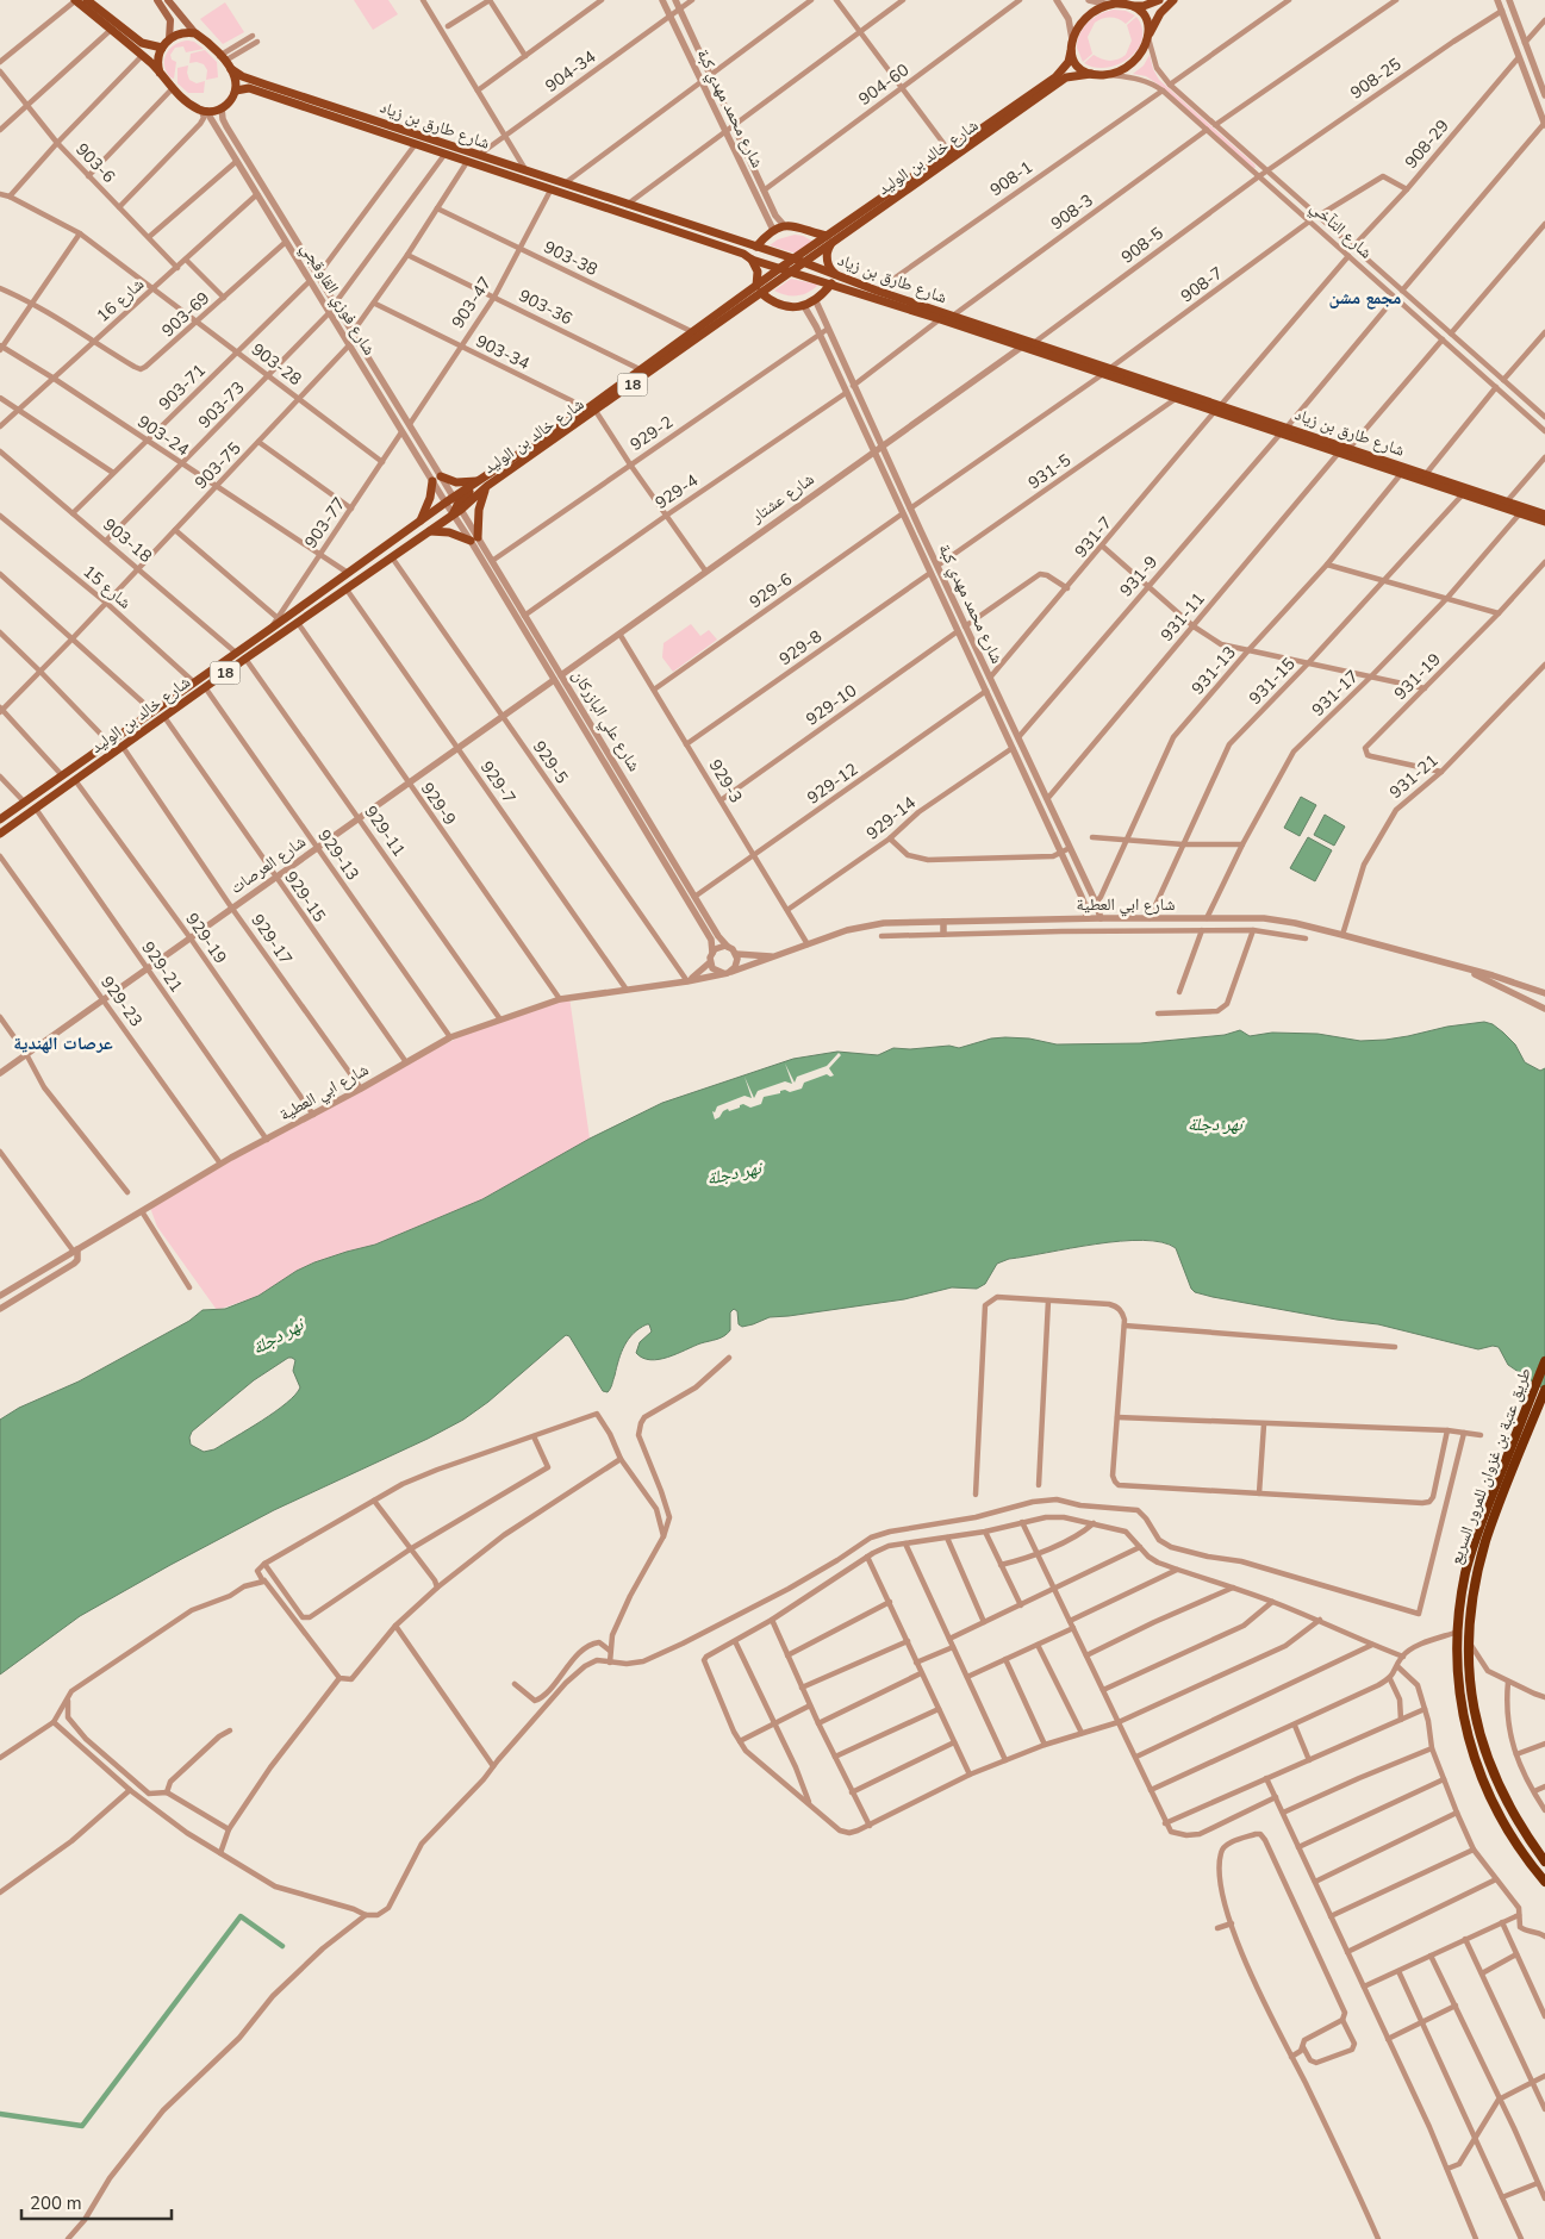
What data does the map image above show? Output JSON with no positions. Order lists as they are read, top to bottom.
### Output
{
  "streets": {
    "highway": ["طريق عتبة بن غزوان للمرور السريع"],
    "main road": ["شارع طارق بن زياد", "شارع خالد بن الوليد", "18"],
    "street": [
      "904-34",
      "908-25",
      "904-60",
      "شارع محمد مهدي كبة",
      "908-29",
      "903-6",
      "908-1",
      "908-3",
      "شارع التآخي",
      "908-5",
      "903-38",
      "908-7",
      "شارع فوزي القاوقجي",
      "شارع 16",
      "903-47",
      "903-36",
      "903-69",
      "903-34",
      "903-28",
      "903-71",
      "903-73",
      "929-2",
      "903-24",
      "903-75",
      "931-5",
      "929-4",
      "شارع عشتار",
      "903-77",
      "931-7",
      "903-18",
      "931-9",
      "شارع 15",
      "929-6",
      "931-11",
      "929-8",
      "931-13",
      "931-19",
      "931-15",
      "931-17",
      "929-10",
      "شارع علي البازركان",
      "929-5",
      "931-21",
      "929-3",
      "929-7",
      "929-12",
      "929-9",
      "929-14",
      "929-11",
      "929-13",
      "شارع العرصات",
      "929-15",
      "شارع ابي العطية",
      "929-19",
      "929-17",
      "929-21",
      "929-23"
    ]
  },
  "crossings": [
    ["904-34", "شارع محمد مهدي كبة"],
    ["904-34", "شارع طارق بن زياد"],
    ["908-25", "شارع التآخي"],
    ["908-25", "908-5"],
    ["904-60", "شارع محمد مهدي كبة"],
    ["شارع محمد مهدي كبة", "908-7"],
    ["شارع محمد مهدي كبة", "929-2"],
    ["شارع محمد مهدي كبة", "931-5"],
    ["شارع محمد مهدي كبة", "929-4"],
    ["شارع محمد مهدي كبة", "شارع عشتار"],
    ["شارع محمد مهدي كبة", "931-7"],
    ["شارع محمد مهدي كبة", "931-9"],
    ["شارع محمد مهدي كبة", "929-6"],
    ["شارع محمد مهدي كبة", "931-11"],
    ["شارع محمد مهدي كبة", "929-8"],
    ["شارع محمد مهدي كبة", "931-13"],
    ["شارع محمد مهدي كبة", "929-10"],
    ["شارع محمد مهدي كبة", "929-12"],
    ["شارع محمد مهدي كبة", "929-14"],
    ["شارع محمد مهدي كبة", "شارع ابي العطية"],
    ["شارع طارق بن زياد", "شارع خالد بن الوليد"],
    ["شارع طارق بن زياد", "908-1"],
    ["شارع طارق بن زياد", "908-3"],
    ["شارع طارق بن زياد", "908-5"],
    ["شارع طارق بن زياد", "908-7"],
    ["شارع طارق بن زياد", "شارع فوزي القاوقجي"],
    ["شارع طارق بن زياد", "903-47"],
    ["شارع طارق بن زياد", "931-5"],
    ["شارع طارق بن زياد", "شارع عشتار"],
    ["شارع طارق بن زياد", "931-7"],
    ["شارع طارق بن زياد", "931-9"],
    ["شارع طارق بن زياد", "931-11"],
    ["شارع طارق بن زياد", "931-13"],
    ["شارع طارق بن زياد", "931-15"],
    ["شارع طارق بن زياد", "931-17"],
    ["908-29", "شارع التآخي"],
    ["شارع خالد بن الوليد", "شارع التآخي"],
    ["شارع خالد بن الوليد", "903-38"],
    ["شارع خالد بن الوليد", "شارع فوزي القاوقجي"],
    ["شارع خالد بن الوليد", "903-36"],
    ["شارع خالد بن الوليد", "903-34"],
    ["شارع خالد بن الوليد", "903-24"],
    ["شارع خالد بن الوليد", "903-77"],
    ["شارع خالد بن الوليد", "903-18"],
    ["شارع خالد بن الوليد", "شارع 15"],
    ["شارع خالد بن الوليد", "شارع علي البازركان"],
    ["شارع خالد بن الوليد", "929-5"],
    ["شارع خالد بن الوليد", "929-7"],
    ["شارع خالد بن الوليد", "929-9"],
    ["شارع خالد بن الوليد", "929-11"],
    ["شارع خالد بن الوليد", "929-13"],
    ["شارع خالد بن الوليد", "929-15"],
    ["شارع خالد بن الوليد", "929-19"],
    ["شارع خالد بن الوليد", "929-17"],
    ["شارع خالد بن الوليد", "929-21"],
    ["903-6", "شارع 16"],
    ["908-1", "شارع التآخي"],
    ["908-3", "شارع التآخي"],
    ["شارع التآخي", "908-5"],
    ["شارع التآخي", "908-7"],
    ["شارع التآخي", "931-7"],
    ["شارع التآخي", "931-9"],
    ["903-38", "903-47"],
    ["شارع فوزي القاوقجي", "شارع 16"],
    ["شارع فوزي القاوقجي", "903-47"],
    ["شارع فوزي القاوقجي", "903-69"],
    ["شارع فوزي القاوقجي", "903-71"],
    ["شارع فوزي القاوقجي", "903-73"],
    ["شارع فوزي القاوقجي", "903-75"],
    ["شارع فوزي القاوقجي", "903-77"],
    ["شارع فوزي القاوقجي", "شارع علي البازركان"],
    ["شارع 16", "903-69"],
    ["شارع 16", "903-28"],
    ["شارع 16", "903-24"],
    ["903-47", "903-36"],
    ["903-47", "903-34"],
    ["903-69", "903-28"],
    ["903-28", "903-71"],
    ["903-28", "903-73"],
    ["903-28", "903-75"],
    ["903-28", "903-77"],
    ["903-71", "903-24"],
    ["903-71", "903-18"],
    ["903-73", "903-24"],
    ["903-73", "903-18"],
    ["929-2", "شارع علي البازركان"],
    ["903-24", "903-75"],
    ["903-24", "903-77"],
    ["903-75", "903-18"],
    ["903-75", "شارع 15"],
    ["929-4", "شارع علي البازركان"],
    ["شارع عشتار", "شارع علي البازركان"],
    ["شارع عشتار", "929-3"],
    ["929-6", "929-3"],
    ["929-8", "929-3"],
    ["931-19", "931-21"],
    ["931-15", "شارع ابي العطية"],
    ["931-17", "شارع ابي العطية"],
    ["929-10", "929-3"],
    ["شارع علي البازركان", "929-12"],
    ["شارع علي البازركان", "شارع العرصات"],
    ["شارع علي البازركان", "شارع ابي العطية"],
    ["929-5", "شارع العرصات"],
    ["929-5", "شارع ابي العطية"],
    ["931-21", "شارع ابي العطية"],
    ["929-3", "929-12"],
    ["929-3", "929-14"],
    ["929-3", "شارع ابي العطية"],
    ["929-7", "شارع العرصات"],
    ["929-7", "شارع ابي العطية"],
    ["929-9", "شارع العرصات"],
    ["929-9", "شارع ابي العطية"],
    ["929-11", "شارع العرصات"],
    ["929-11", "شارع ابي العطية"],
    ["929-13", "شارع العرصات"],
    ["929-13", "شارع ابي العطية"],
    ["شارع العرصات", "929-15"],
    ["شارع العرصات", "929-19"],
    ["شارع العرصات", "929-17"],
    ["شارع العرصات", "929-21"],
    ["شارع العرصات", "929-23"],
    ["929-15", "شارع ابي العطية"],
    ["شارع ابي العطية", "929-19"],
    ["شارع ابي العطية", "929-17"],
    ["شارع ابي العطية", "929-21"],
    ["شارع ابي العطية", "929-23"]
  ],
  "districts": ["مجمع مشن", "عرصات الهندية"],
  "water": ["نهر دجلة"],
  "scale_bar": "200 m"
}
